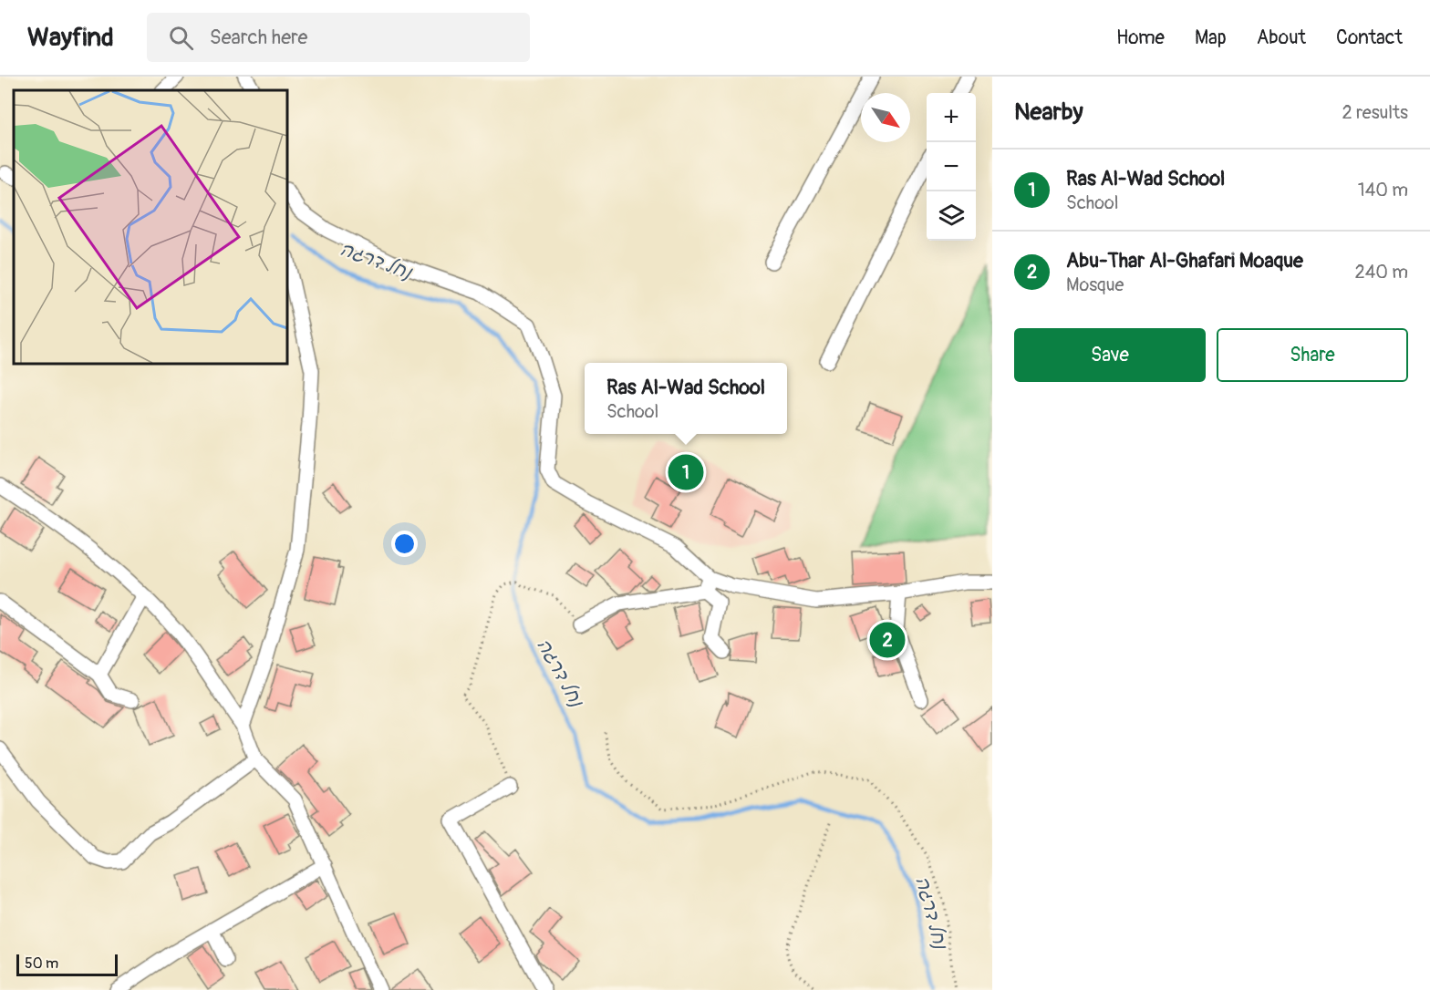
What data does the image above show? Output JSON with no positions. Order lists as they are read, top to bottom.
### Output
{
  "water": ["נחל דרגה"],
  "scale_bar": "50 m",
  "north": "bottom right",
  "page": {
    "header": "Wayfind",
    "search": "Search here",
    "nav": [
      "Home",
      "Map",
      "About",
      "Contact"
    ],
    "heading": ["Nearby", "2 results"],
    "map_buttons": ["+", "−"],
    "list": [
      {
        "mark": "1",
        "name": "Ras Al-Wad School",
        "note": "School",
        "value": "140 m"
      },
      {
        "mark": "2",
        "name": "Abu-Thar Al-Ghafari Moaque",
        "note": "Mosque",
        "value": "240 m"
      }
    ],
    "buttons": ["Save", "Share"],
    "popup": ["Ras Al-Wad School", "School"],
    "pins": ["1", "2"],
    "scale": "50 m"
  }
}
